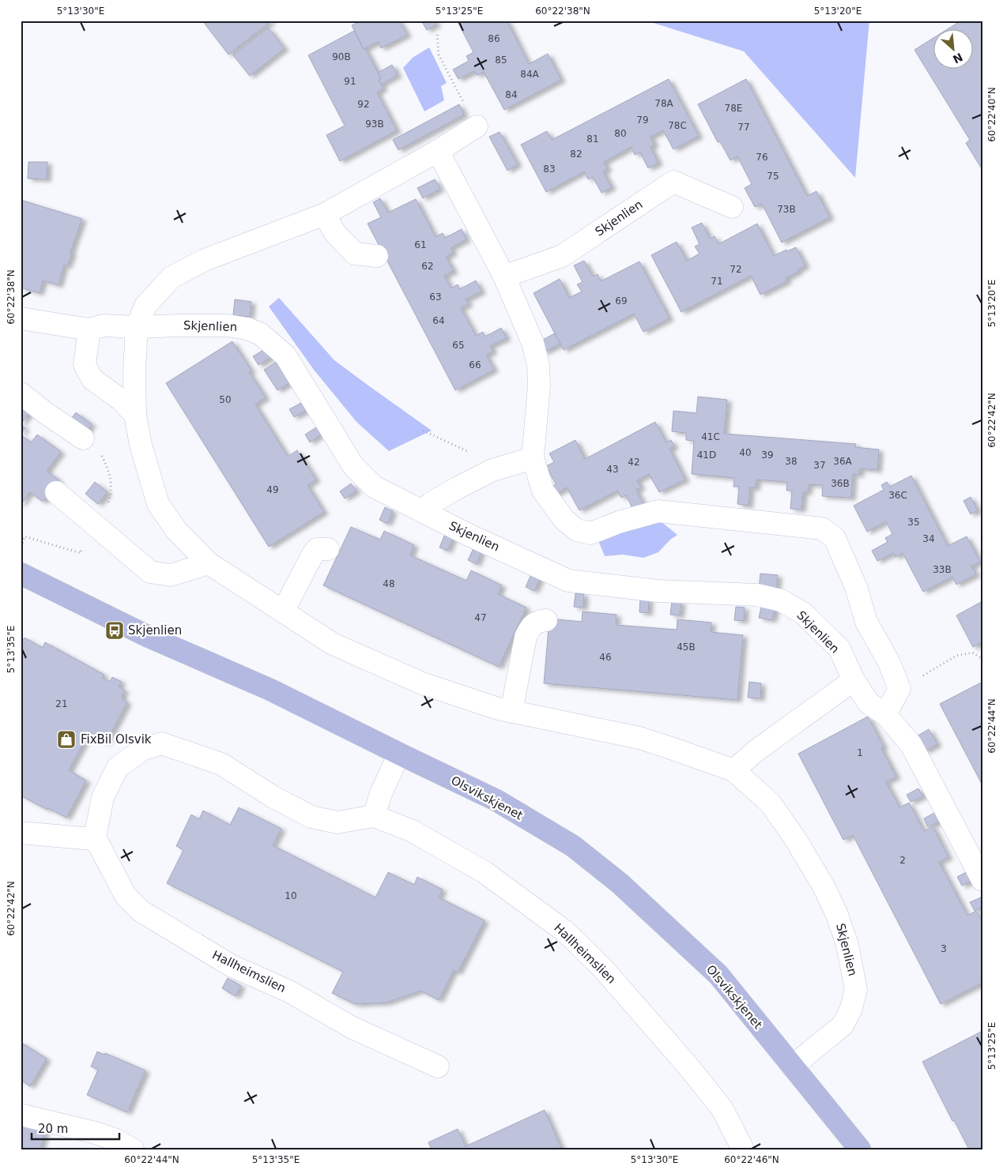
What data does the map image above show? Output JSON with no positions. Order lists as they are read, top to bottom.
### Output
{
  "streets": {
    "main road": ["Olsvikskjenet"],
    "street": ["Skjenlien", "Hallheimslien"]
  },
  "crossings": [
    ["Skjenlien", "Olsvikskjenet"]
  ],
  "places": {
    "bus stop": ["Skjenlien"],
    "shop": ["FixBil Olsvik"]
  },
  "house_numbers": [
    "86",
    "90B",
    "85",
    "84A",
    "91",
    "84",
    "78A",
    "92",
    "78E",
    "79",
    "93B",
    "78C",
    "77",
    "80",
    "81",
    "82",
    "76",
    "83",
    "75",
    "73B",
    "61",
    "62",
    "72",
    "71",
    "63",
    "69",
    "64",
    "65",
    "66",
    "50",
    "41C",
    "40",
    "41D",
    "39",
    "38",
    "36A",
    "42",
    "37",
    "43",
    "36B",
    "49",
    "36C",
    "35",
    "34",
    "33B",
    "48",
    "47",
    "45B",
    "46",
    "21",
    "1",
    "2",
    "10",
    "3"
  ],
  "scale_bar": "20 m",
  "north": "bottom right",
  "coordinates": [
    "5°13'30\"E",
    "5°13'25\"E",
    "60°22'38\"N",
    "5°13'20\"E",
    "60°22'40\"N",
    "60°22'42\"N",
    "5°13'35\"E",
    "60°22'44\"N",
    "60°22'46\"N"
  ]
}
